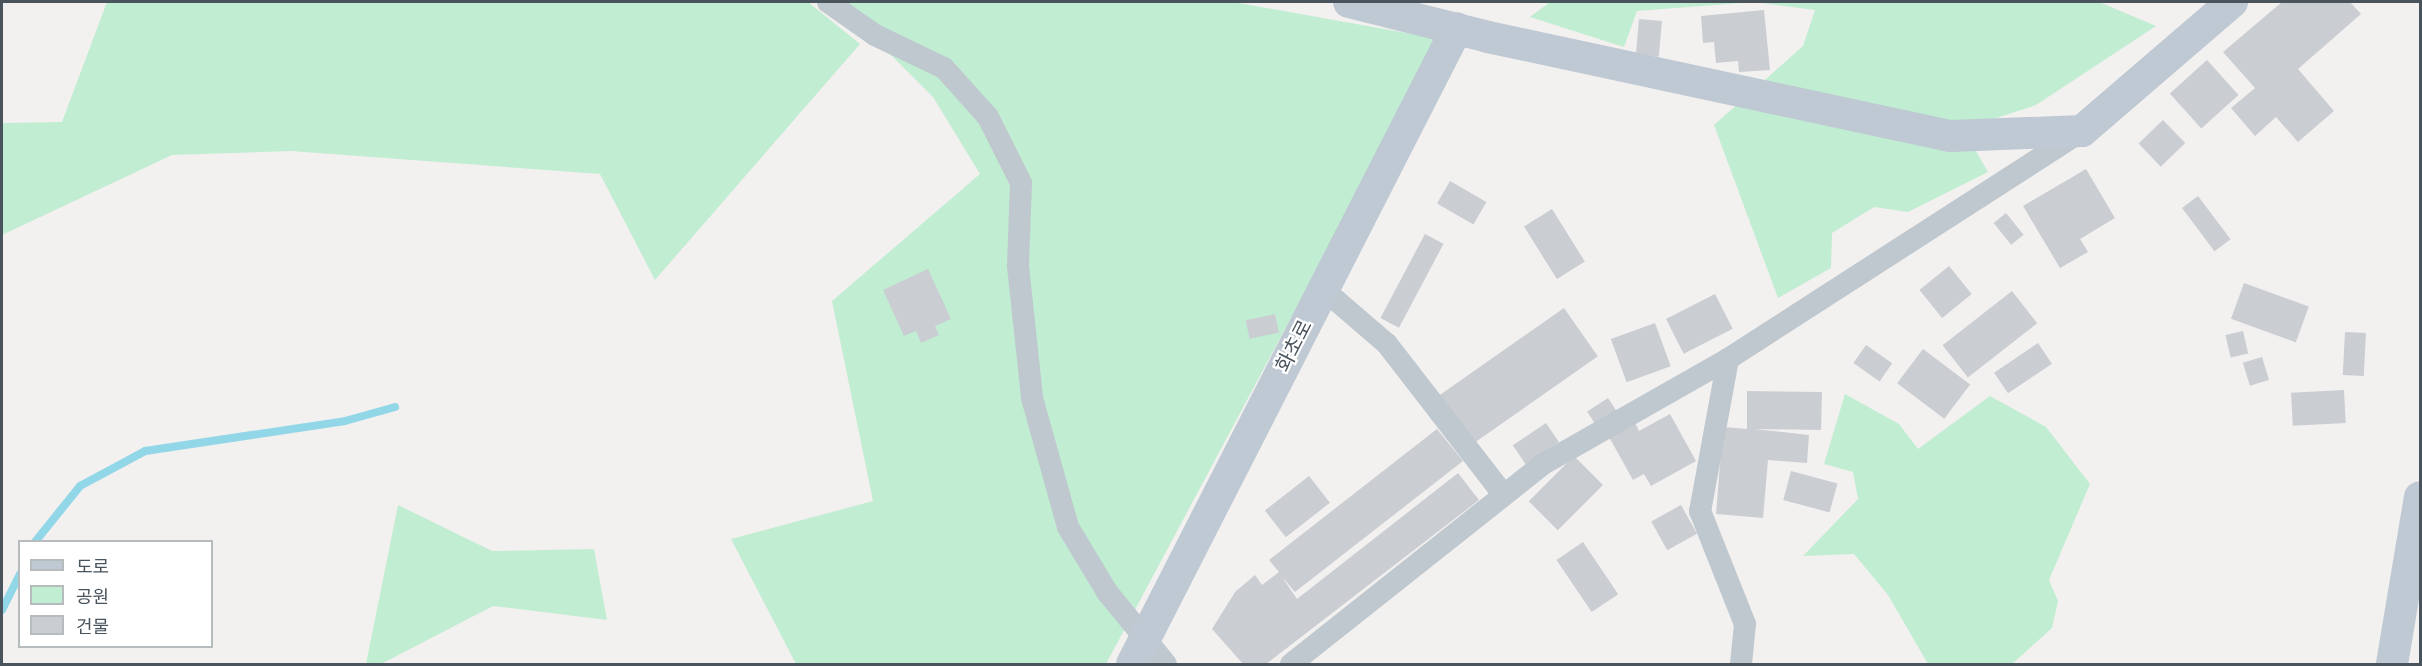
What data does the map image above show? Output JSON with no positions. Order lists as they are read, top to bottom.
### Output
{
  "streets": {
    "street": ["화초로"]
  },
  "legend": ["도로", "공원", "건물"]
}
